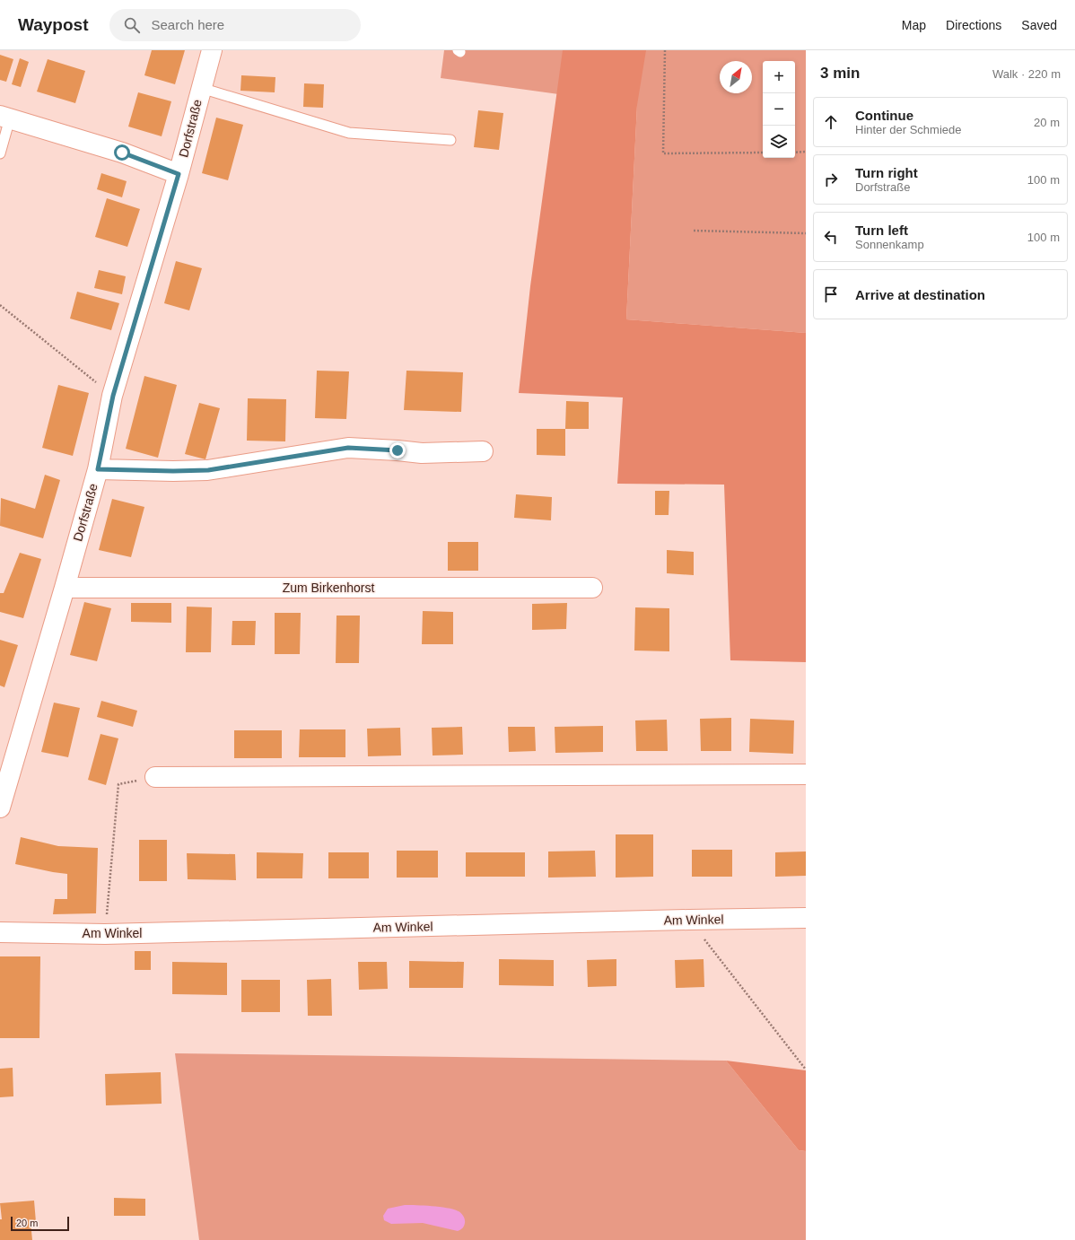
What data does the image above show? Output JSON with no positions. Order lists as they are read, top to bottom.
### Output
{
  "streets": {
    "street": ["Dorfstraße", "Zum Birkenhorst", "Am Winkel"]
  },
  "crossings": [
    ["Dorfstraße", "Zum Birkenhorst"]
  ],
  "scale_bar": "20 m",
  "north": "top right",
  "page": {
    "header": "Waypost",
    "search": "Search here",
    "nav": ["Map", "Directions", "Saved"],
    "heading": ["3 min", "Walk · 220 m"],
    "map_buttons": ["+", "−"],
    "list": [
      ["Continue", "Hinter der Schmiede", "20 m"],
      ["Turn right", "Dorfstraße", "100 m"],
      ["Turn left", "Sonnenkamp", "100 m"],
      "Arrive at destination"
    ],
    "scale": "20 m"
  }
}
